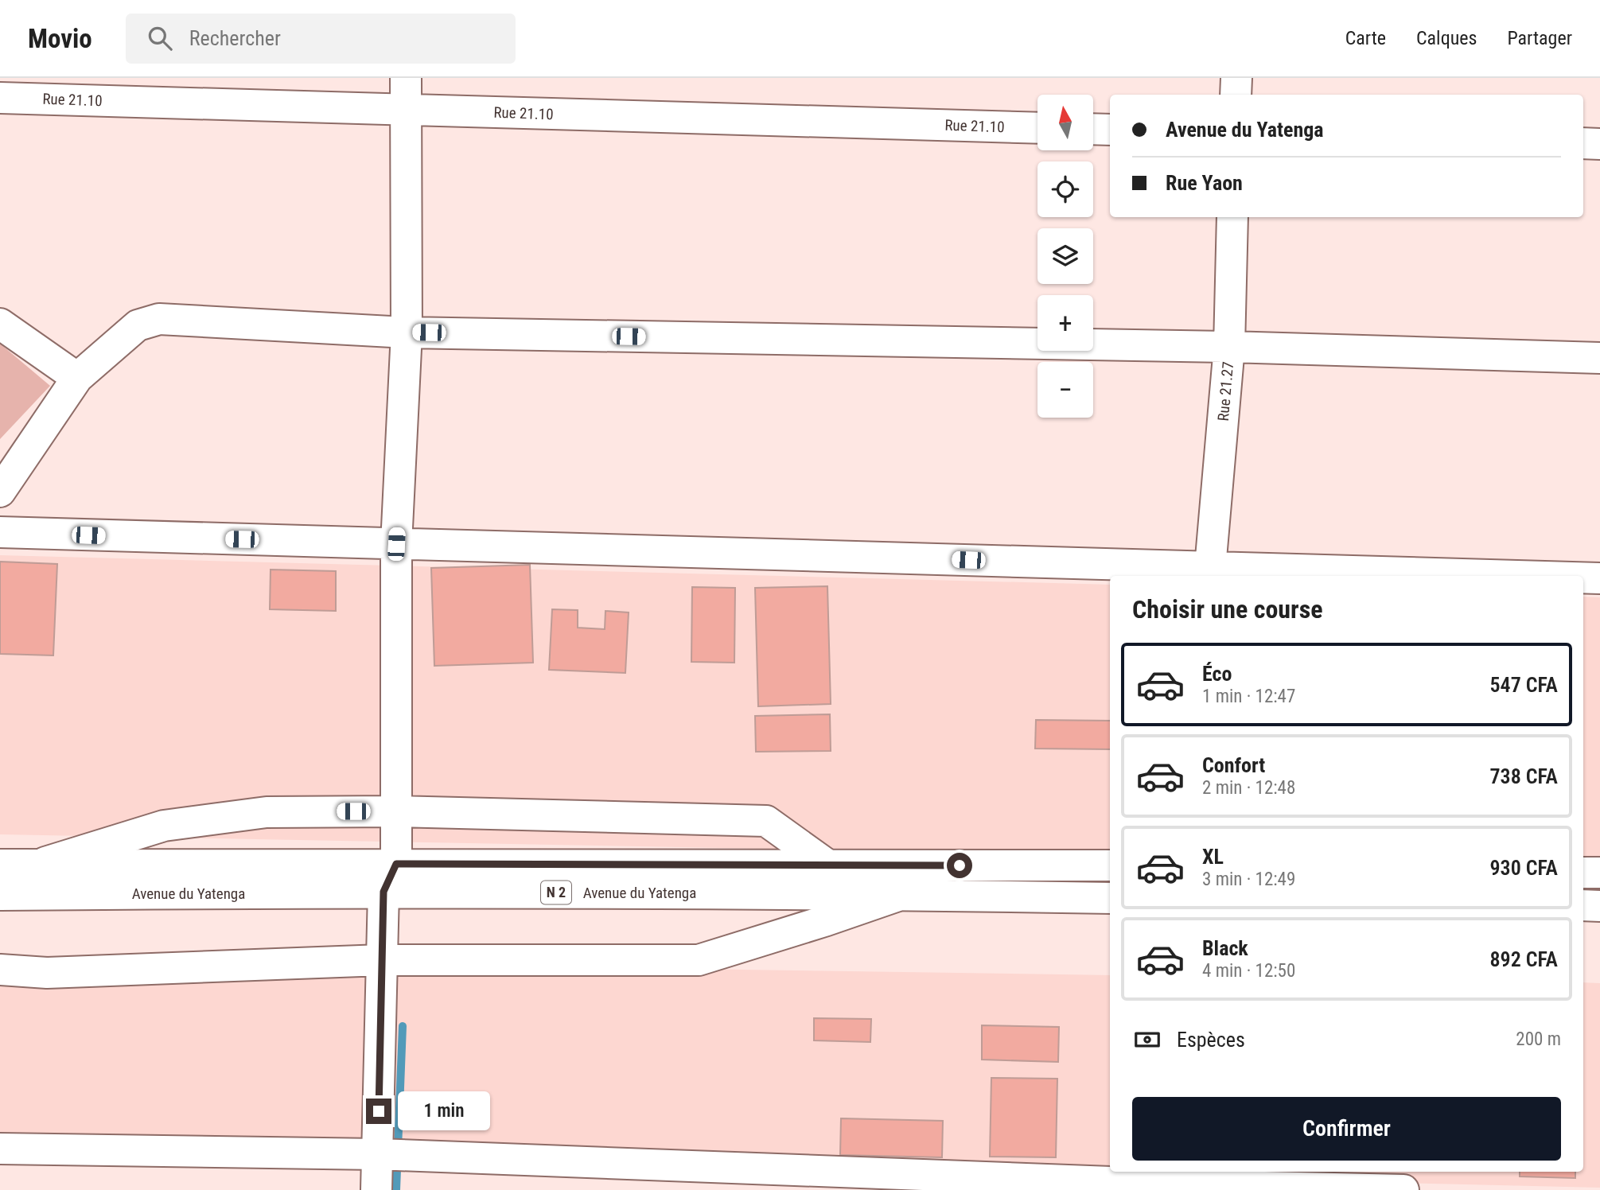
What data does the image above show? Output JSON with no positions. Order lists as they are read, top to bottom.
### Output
{
  "streets": {
    "street": [
      "Rue 21.10",
      "Rue 21.27",
      "N 2",
      "Avenue du Yatenga"
    ]
  },
  "north": "top",
  "page": {
    "header": "Movio",
    "search": "Rechercher",
    "nav": ["Carte", "Calques", "Partager"],
    "map_buttons": ["+", "−"],
    "banner": ["Avenue du Yatenga", "Rue Yaon"],
    "heading": "Choisir une course",
    "list": [
      {
        "name": "Éco",
        "note": "1 min · 12:47",
        "value": "547 CFA"
      },
      {
        "name": "Confort",
        "note": "2 min · 12:48",
        "value": "738 CFA"
      },
      {
        "name": "XL",
        "note": "3 min · 12:49",
        "value": "930 CFA"
      },
      {
        "name": "Black",
        "note": "4 min · 12:50",
        "value": "892 CFA"
      }
    ],
    "pay": ["Espèces", "200 m"],
    "buttons": "Confirmer",
    "bubble": "1 min"
  }
}
